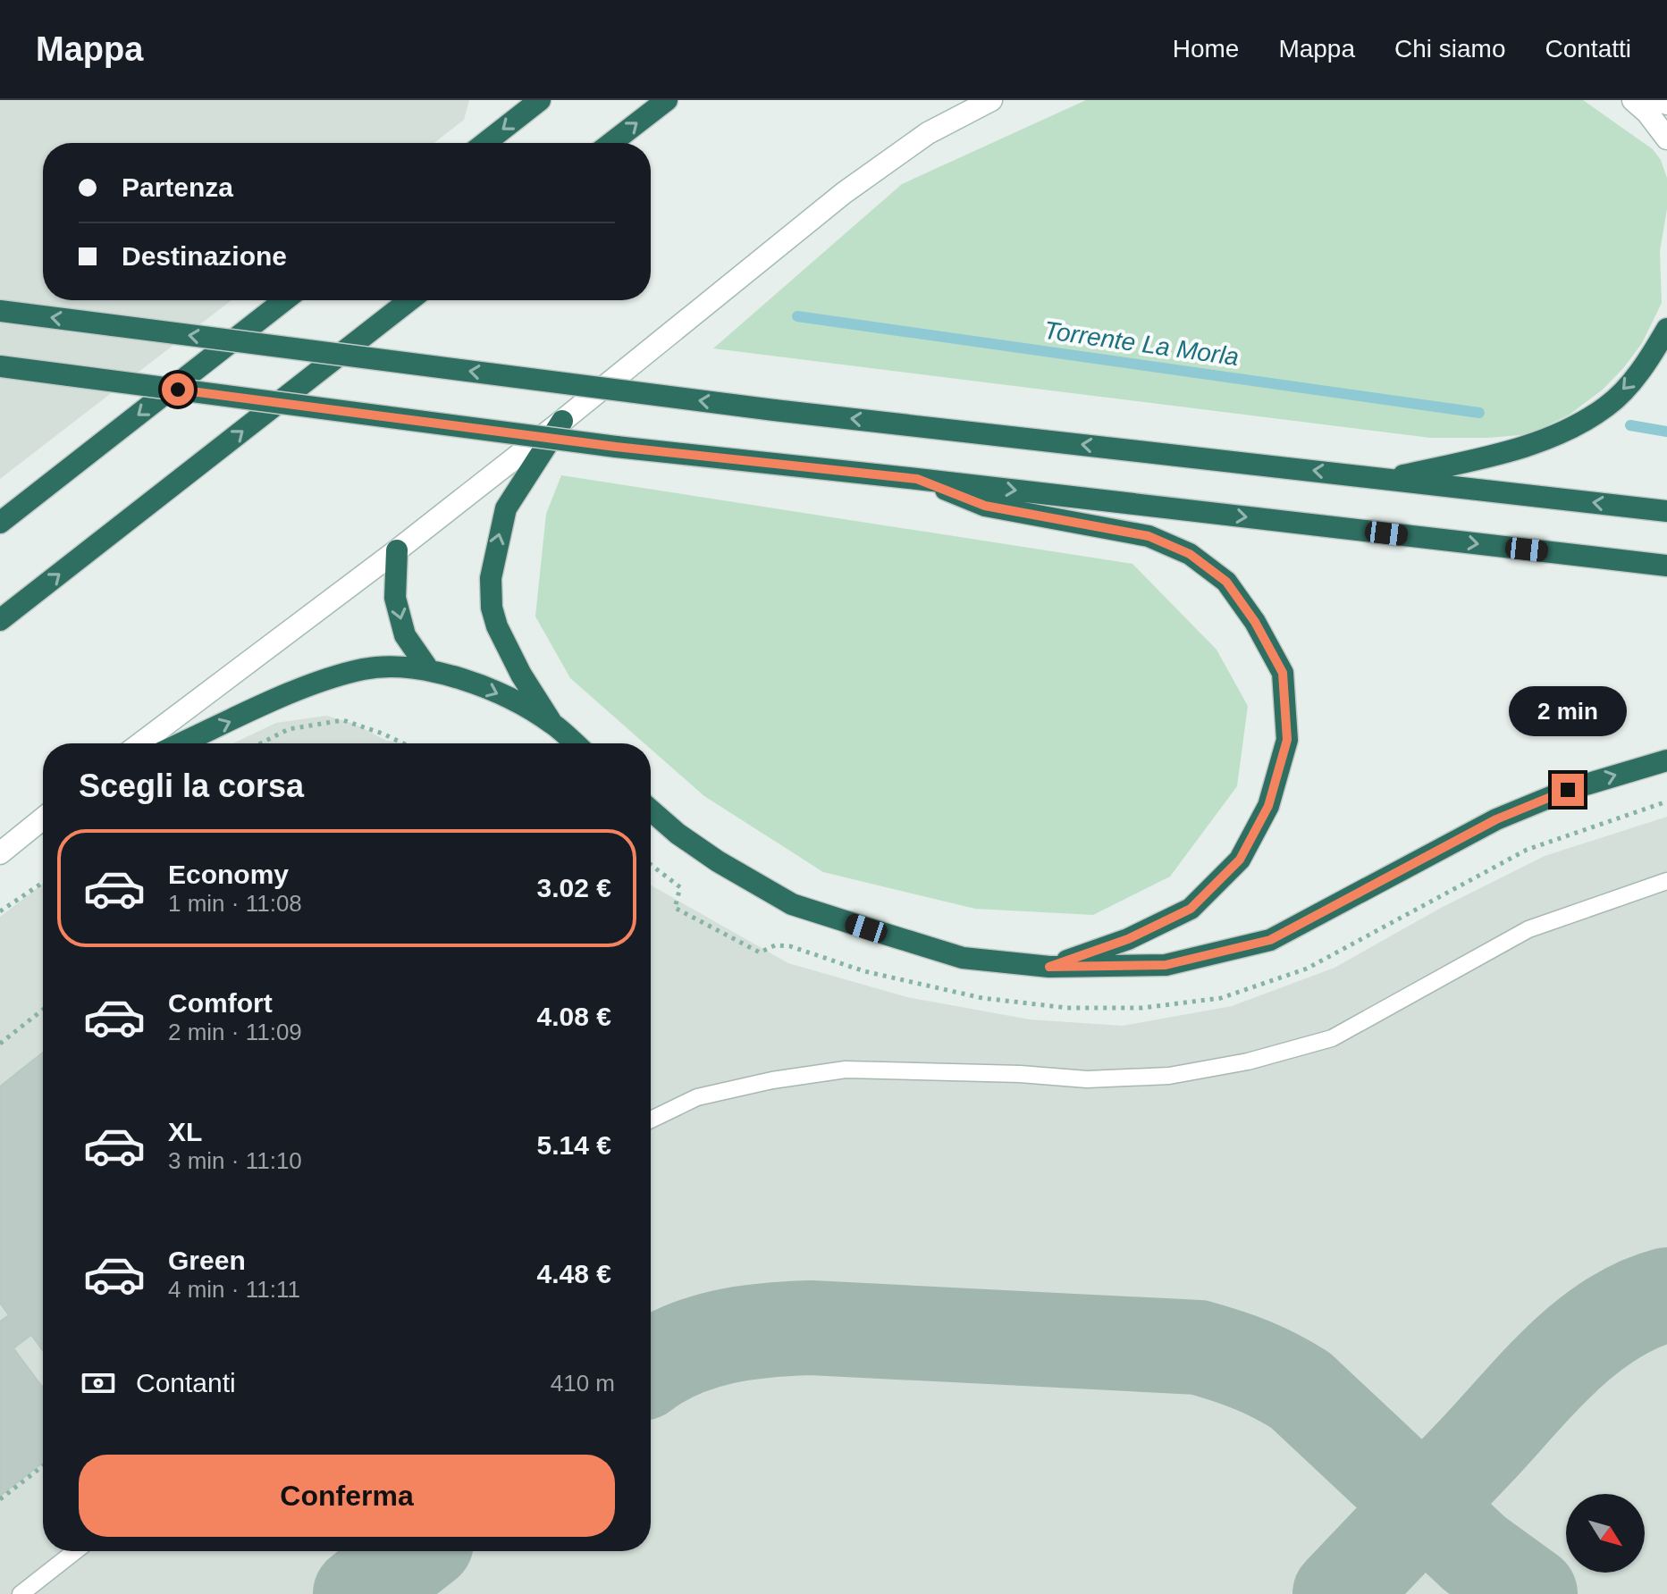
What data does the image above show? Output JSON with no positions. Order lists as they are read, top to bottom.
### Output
{
  "water": ["Torrente La Morla"],
  "north": "bottom right",
  "page": {
    "header": "Mappa",
    "nav": [
      "Home",
      "Mappa",
      "Chi siamo",
      "Contatti"
    ],
    "banner": ["Partenza", "Destinazione"],
    "bubble": "2 min",
    "heading": "Scegli la corsa",
    "list": [
      {
        "name": "Economy",
        "note": "1 min · 11:08",
        "value": "3.02 €"
      },
      {
        "name": "Comfort",
        "note": "2 min · 11:09",
        "value": "4.08 €"
      },
      {
        "name": "XL",
        "note": "3 min · 11:10",
        "value": "5.14 €"
      },
      {
        "name": "Green",
        "note": "4 min · 11:11",
        "value": "4.48 €"
      }
    ],
    "pay": ["Contanti", "410 m"],
    "buttons": "Conferma"
  }
}
